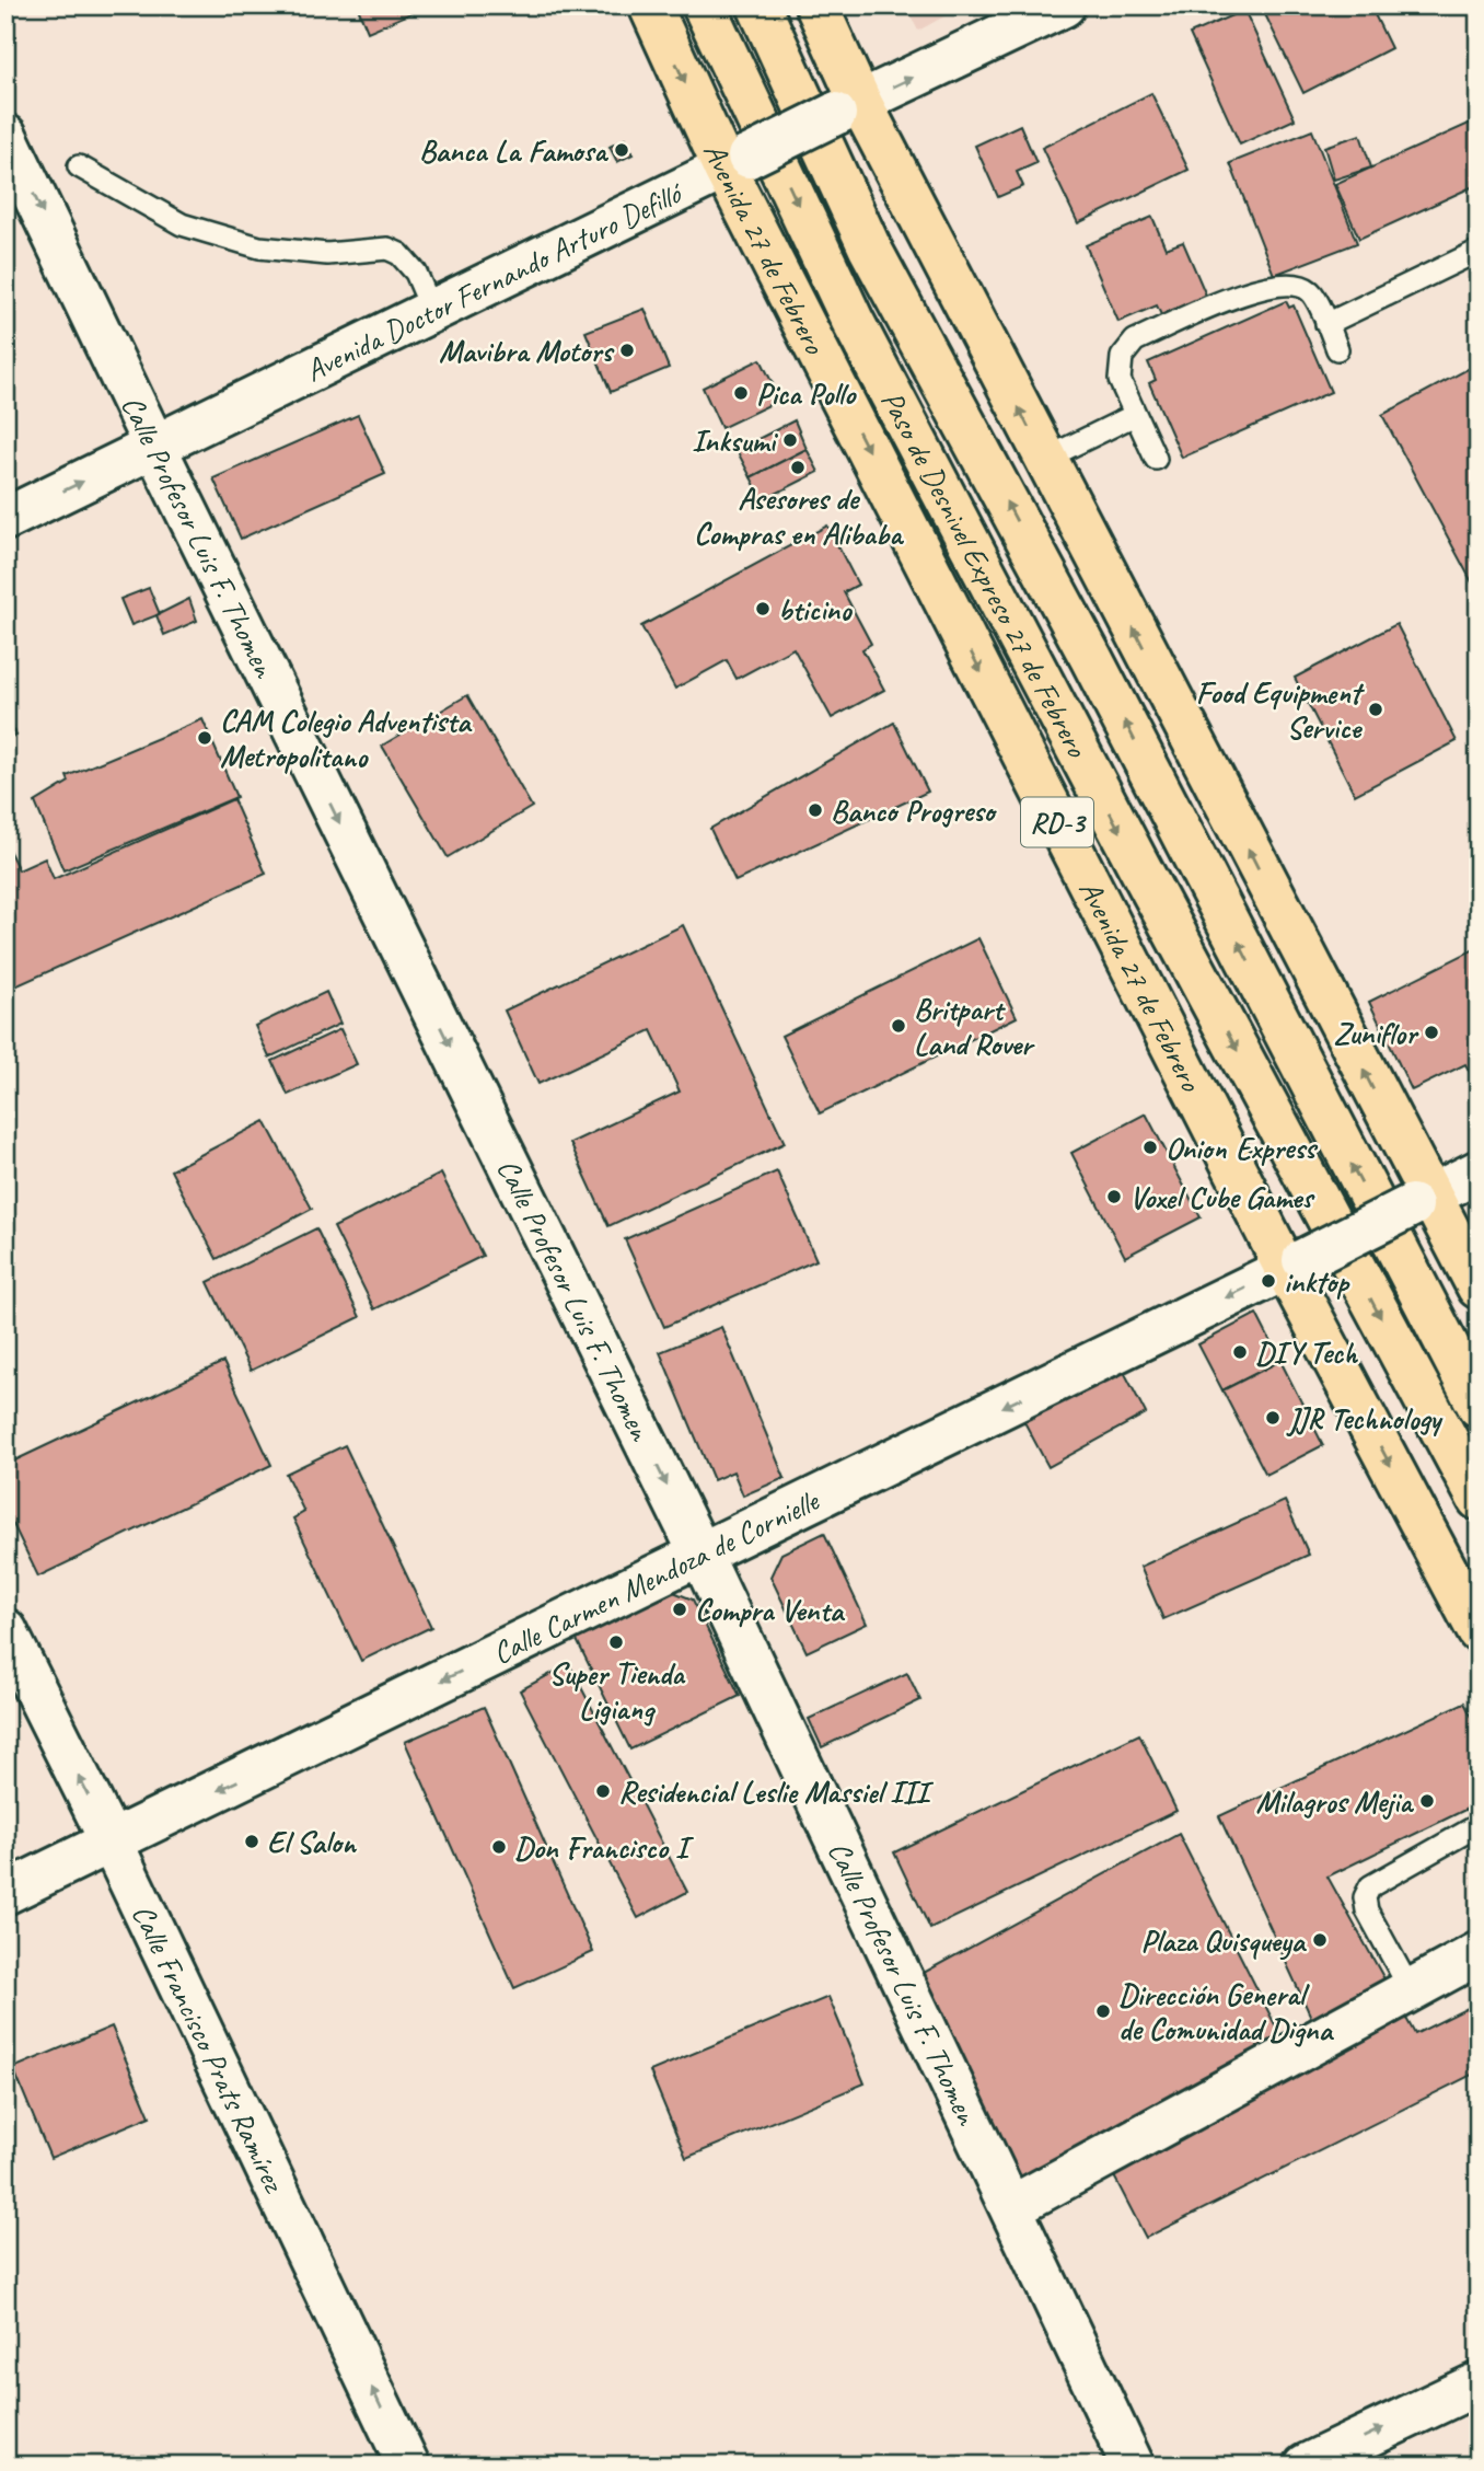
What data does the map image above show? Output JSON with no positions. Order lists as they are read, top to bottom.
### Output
{
  "streets": {
    "main road": ["Avenida 27 de Febrero", "Paso de Desnivel Expreso 27 de Febrero", "RD-3"],
    "street": [
      "Avenida Doctor Fernando Arturo Defilló",
      "Calle Profesor Luis F. Thomen",
      "Calle Carmen Mendoza de Cornielle",
      "Calle Francisco Prats Ramírez"
    ]
  },
  "crossings": [
    ["Avenida 27 de Febrero", "Avenida Doctor Fernando Arturo Defilló"],
    ["Avenida 27 de Febrero", "Calle Carmen Mendoza de Cornielle"],
    ["Avenida Doctor Fernando Arturo Defilló", "Calle Profesor Luis F. Thomen"],
    ["Calle Profesor Luis F. Thomen", "Calle Carmen Mendoza de Cornielle"],
    ["Calle Carmen Mendoza de Cornielle", "Calle Francisco Prats Ramírez"]
  ],
  "one_way": ["Calle Profesor Luis F. Thomen", "Calle Carmen Mendoza de Cornielle", "Calle Francisco Prats Ramírez"],
  "places": [
    "Banca La Famosa",
    "Mavibra Motors",
    "Pica Pollo",
    "Inksumi",
    "Asesores de Compras en Alibaba",
    "bticino",
    "Food Equipment Service",
    "CAM Colegio Adventista Metropolitano",
    "Banco Progreso",
    "Britpart Land Rover",
    "Zuniflor",
    "Onion Express",
    "Voxel Cube Games",
    "inktop",
    "DIY Tech",
    "JJR Technology",
    "Compra Venta",
    "Super Tienda Ligiang",
    "Residencial Leslie Massiel III",
    "Milagros Mejia",
    "El Salon",
    "Don Francisco I",
    "Plaza Quisqueya",
    "Dirección General de Comunidad Digna"
  ]
}
